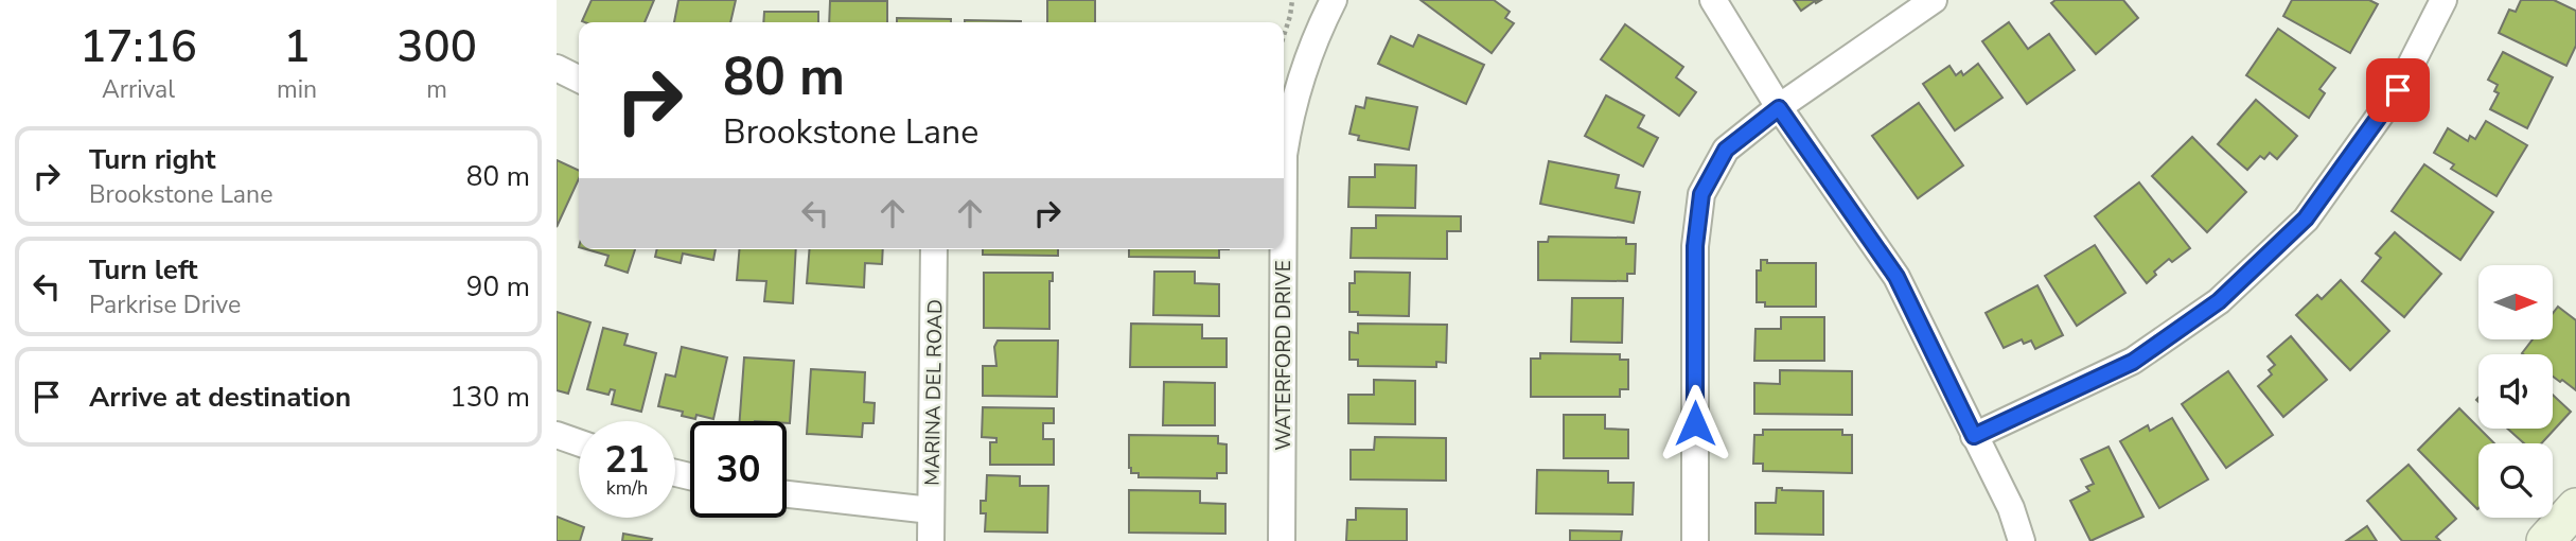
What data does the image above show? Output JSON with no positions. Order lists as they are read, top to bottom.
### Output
{
  "streets": {
    "street": ["WATERFORD DRIVE", "MARINA DEL ROAD"]
  },
  "north": "right",
  "page": {
    "eta": [
      "17:16",
      "Arrival",
      "1",
      "min",
      "300",
      "m"
    ],
    "turn": ["80 m", "Brookstone Lane"],
    "list": [
      {
        "name": "Turn right",
        "note": "Brookstone Lane",
        "value": "80 m"
      },
      {
        "name": "Turn left",
        "note": "Parkrise Drive",
        "value": "90 m"
      },
      {
        "name": "Arrive at destination",
        "value": "130 m"
      }
    ],
    "speed": "21 km/h",
    "limit": "30"
  }
}
